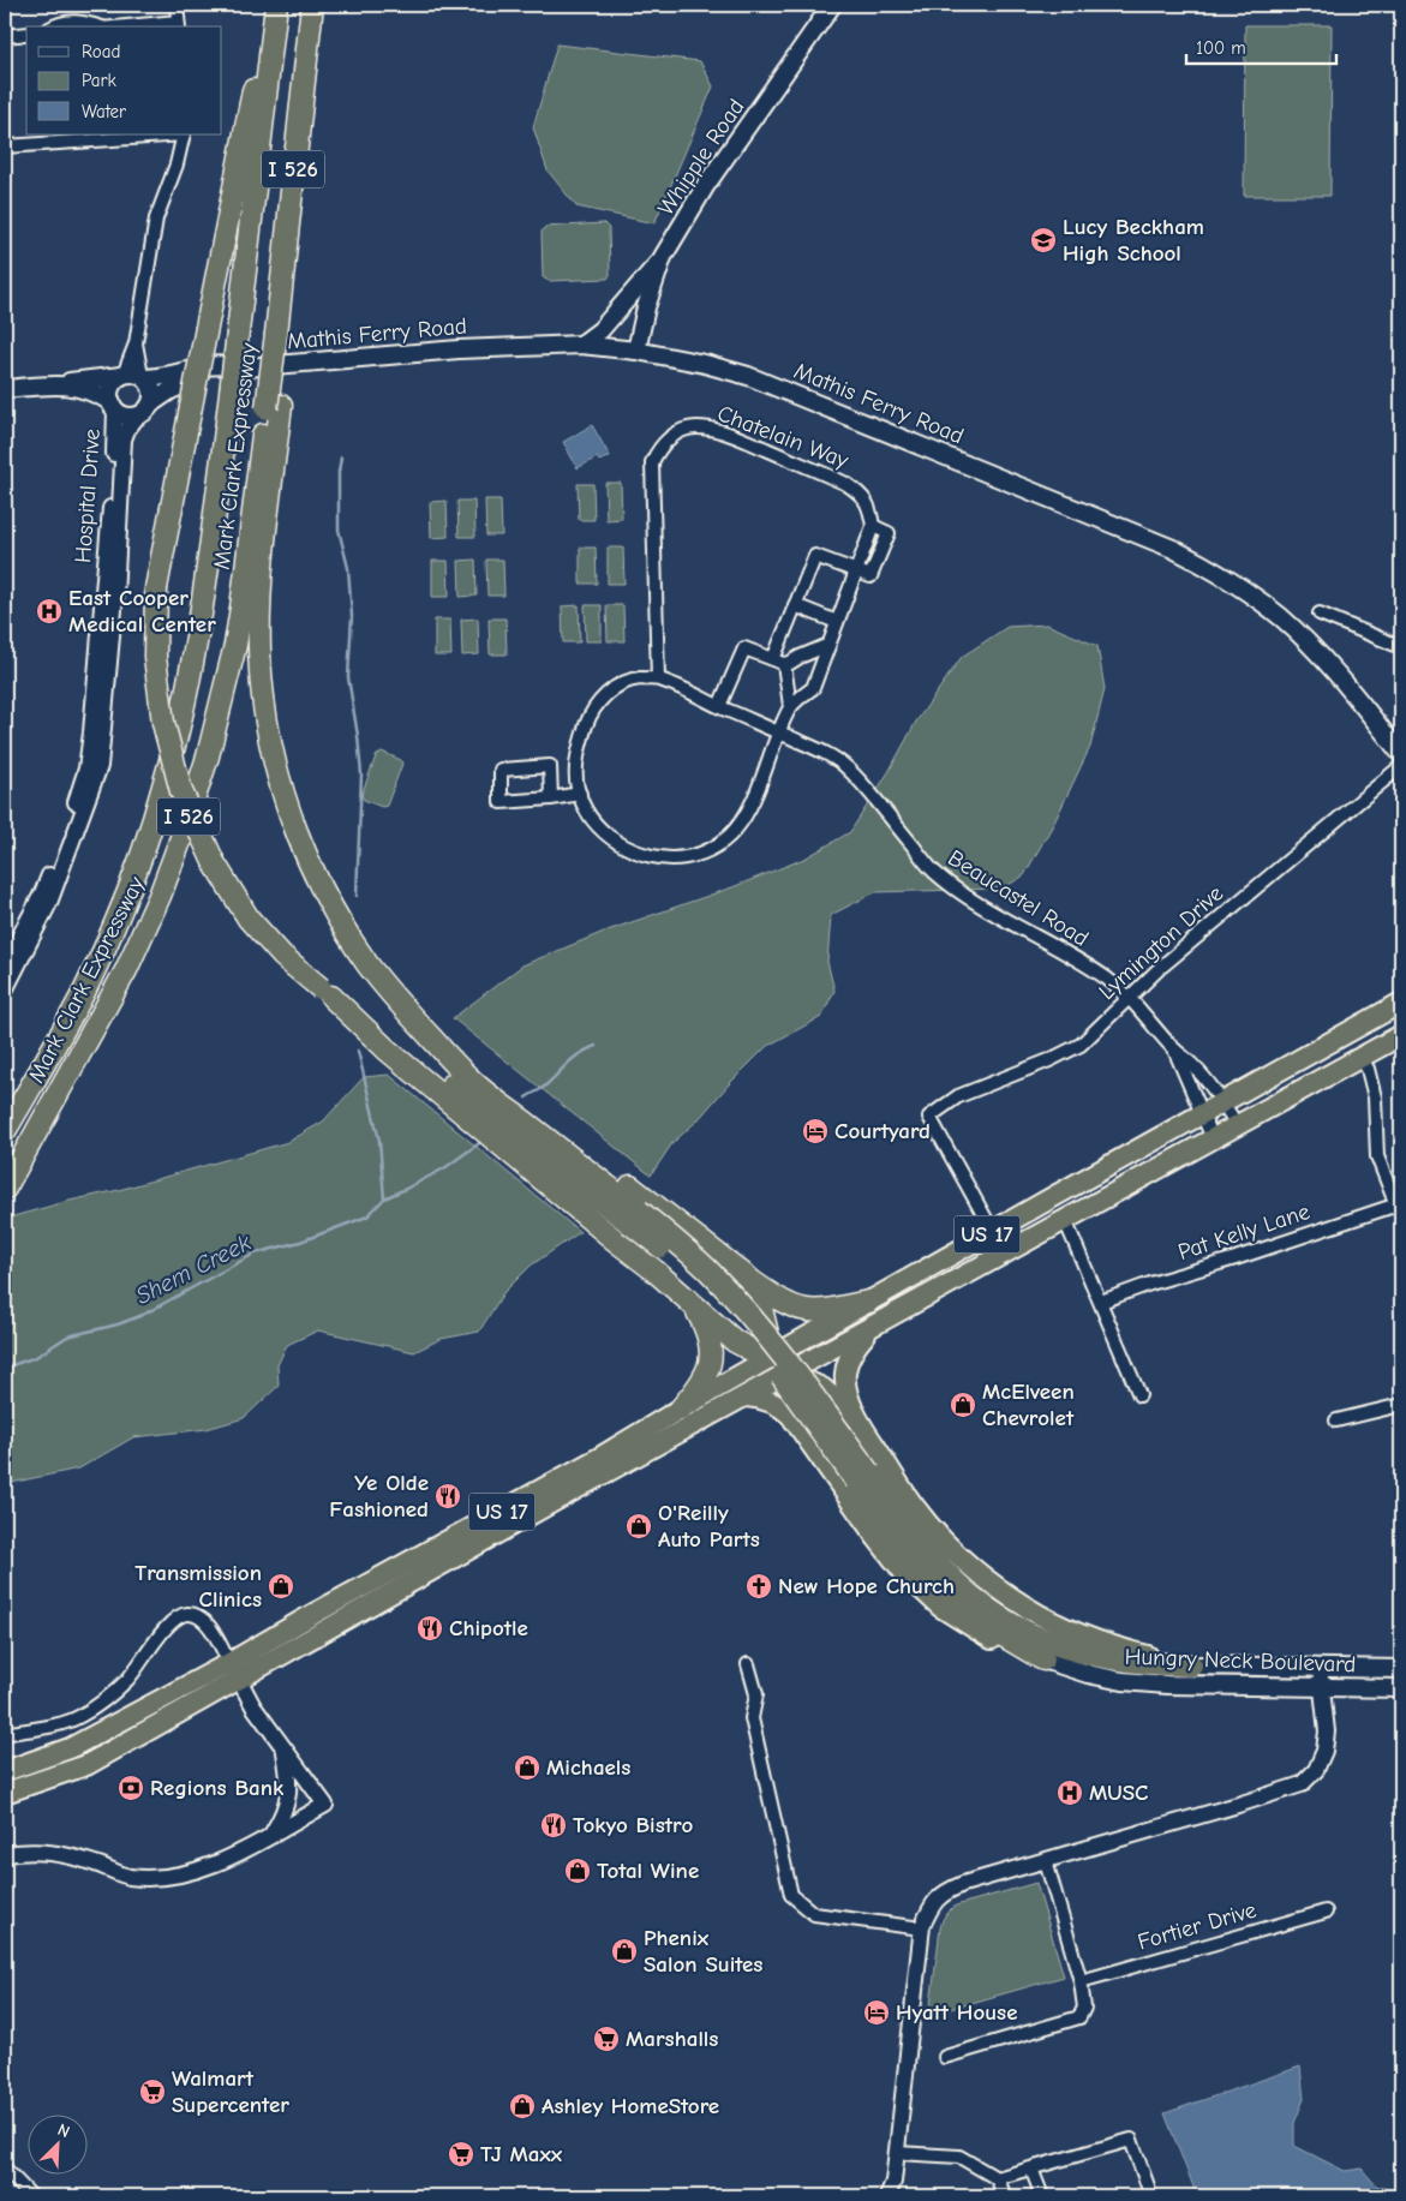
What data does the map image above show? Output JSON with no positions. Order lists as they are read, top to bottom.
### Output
{
  "streets": {
    "highway": ["I 526", "Mark Clark Expressway", "US 17"],
    "main road": ["Whipple Road", "Mathis Ferry Road", "Hungry Neck Boulevard"],
    "street": [
      "Chatelain Way",
      "Hospital Drive",
      "Beaucastel Road",
      "Lymington Drive",
      "Pat Kelly Lane",
      "Fortier Drive"
    ]
  },
  "crossings": [
    ["Whipple Road", "Mathis Ferry Road"],
    ["Mathis Ferry Road", "Hospital Drive"],
    ["Chatelain Way", "Beaucastel Road"],
    ["Beaucastel Road", "Lymington Drive"],
    ["Beaucastel Road", "US 17"],
    ["Lymington Drive", "US 17"]
  ],
  "water": ["Shem Creek"],
  "places": {
    "school or university": ["Lucy Beckham High School"],
    "hospital": ["East Cooper Medical Center", "MUSC"],
    "hotel": ["Courtyard", "Hyatt House"],
    "shop": [
      "McElveen Chevrolet",
      "O'Reilly Auto Parts",
      "Transmission Clinics",
      "Michaels",
      "Total Wine",
      "Phenix Salon Suites",
      "Ashley HomeStore"
    ],
    "restaurant": ["Ye Olde Fashioned", "Chipotle", "Tokyo Bistro"],
    "church": ["New Hope Church"],
    "bank": ["Regions Bank"],
    "supermarket": ["Marshalls", "Walmart Supercenter", "TJ Maxx"]
  },
  "legend": ["Road", "Park", "Water"],
  "scale_bar": "100 m",
  "north": "top right"
}
